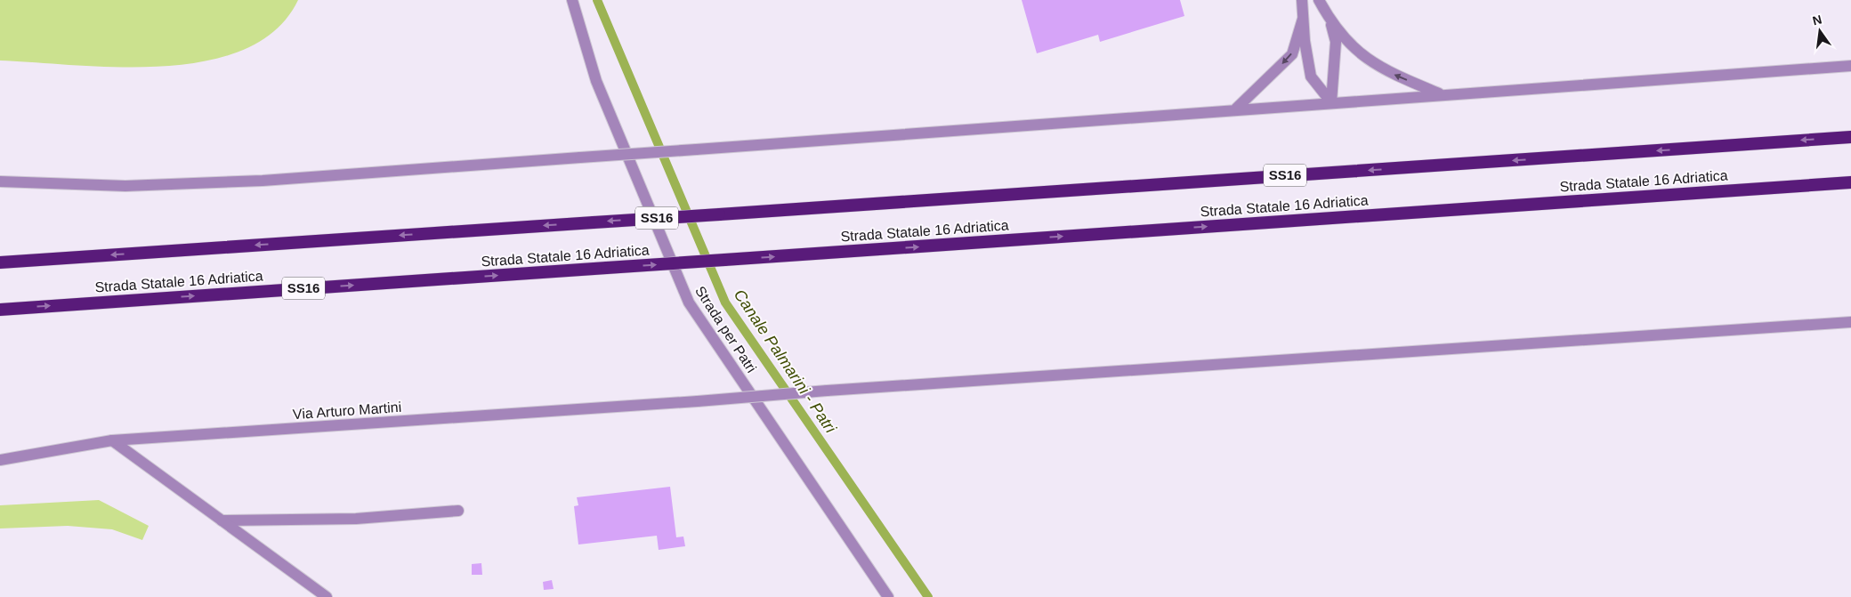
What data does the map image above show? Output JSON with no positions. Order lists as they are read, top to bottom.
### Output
{
  "streets": {
    "highway": ["SS16", "Strada Statale 16 Adriatica"],
    "street": ["Strada per Patri", "Via Arturo Martini"]
  },
  "water": ["Canale Palmarini - Patri"],
  "north": "top"
}
